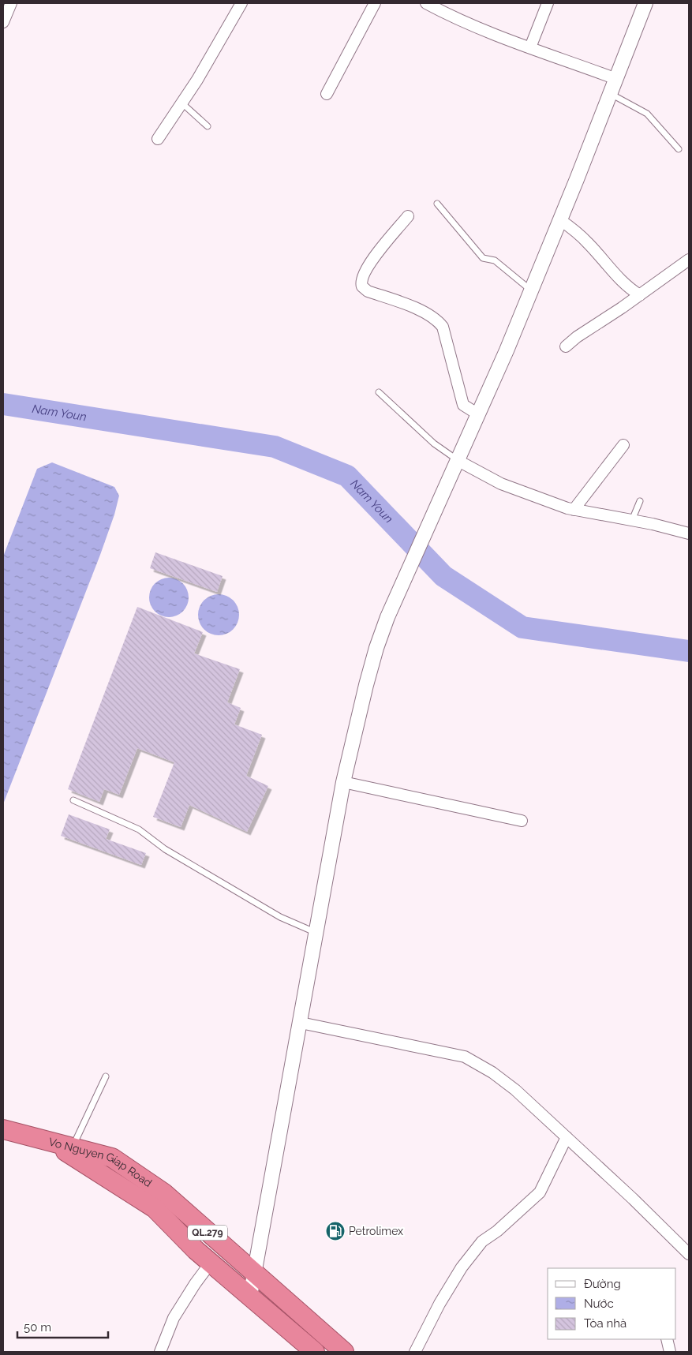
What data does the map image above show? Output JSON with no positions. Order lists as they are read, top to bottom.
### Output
{
  "streets": {
    "highway": ["Vo Nguyen Giap Road", "QL.279"]
  },
  "crossings": [
    ["Vo Nguyen Giap Road", "QL.279"]
  ],
  "water": ["Nam Youn"],
  "places": {
    "fuel station": ["Petrolimex"]
  },
  "legend": ["Đường", "Nước", "Tòa nhà"],
  "scale_bar": "50 m"
}
